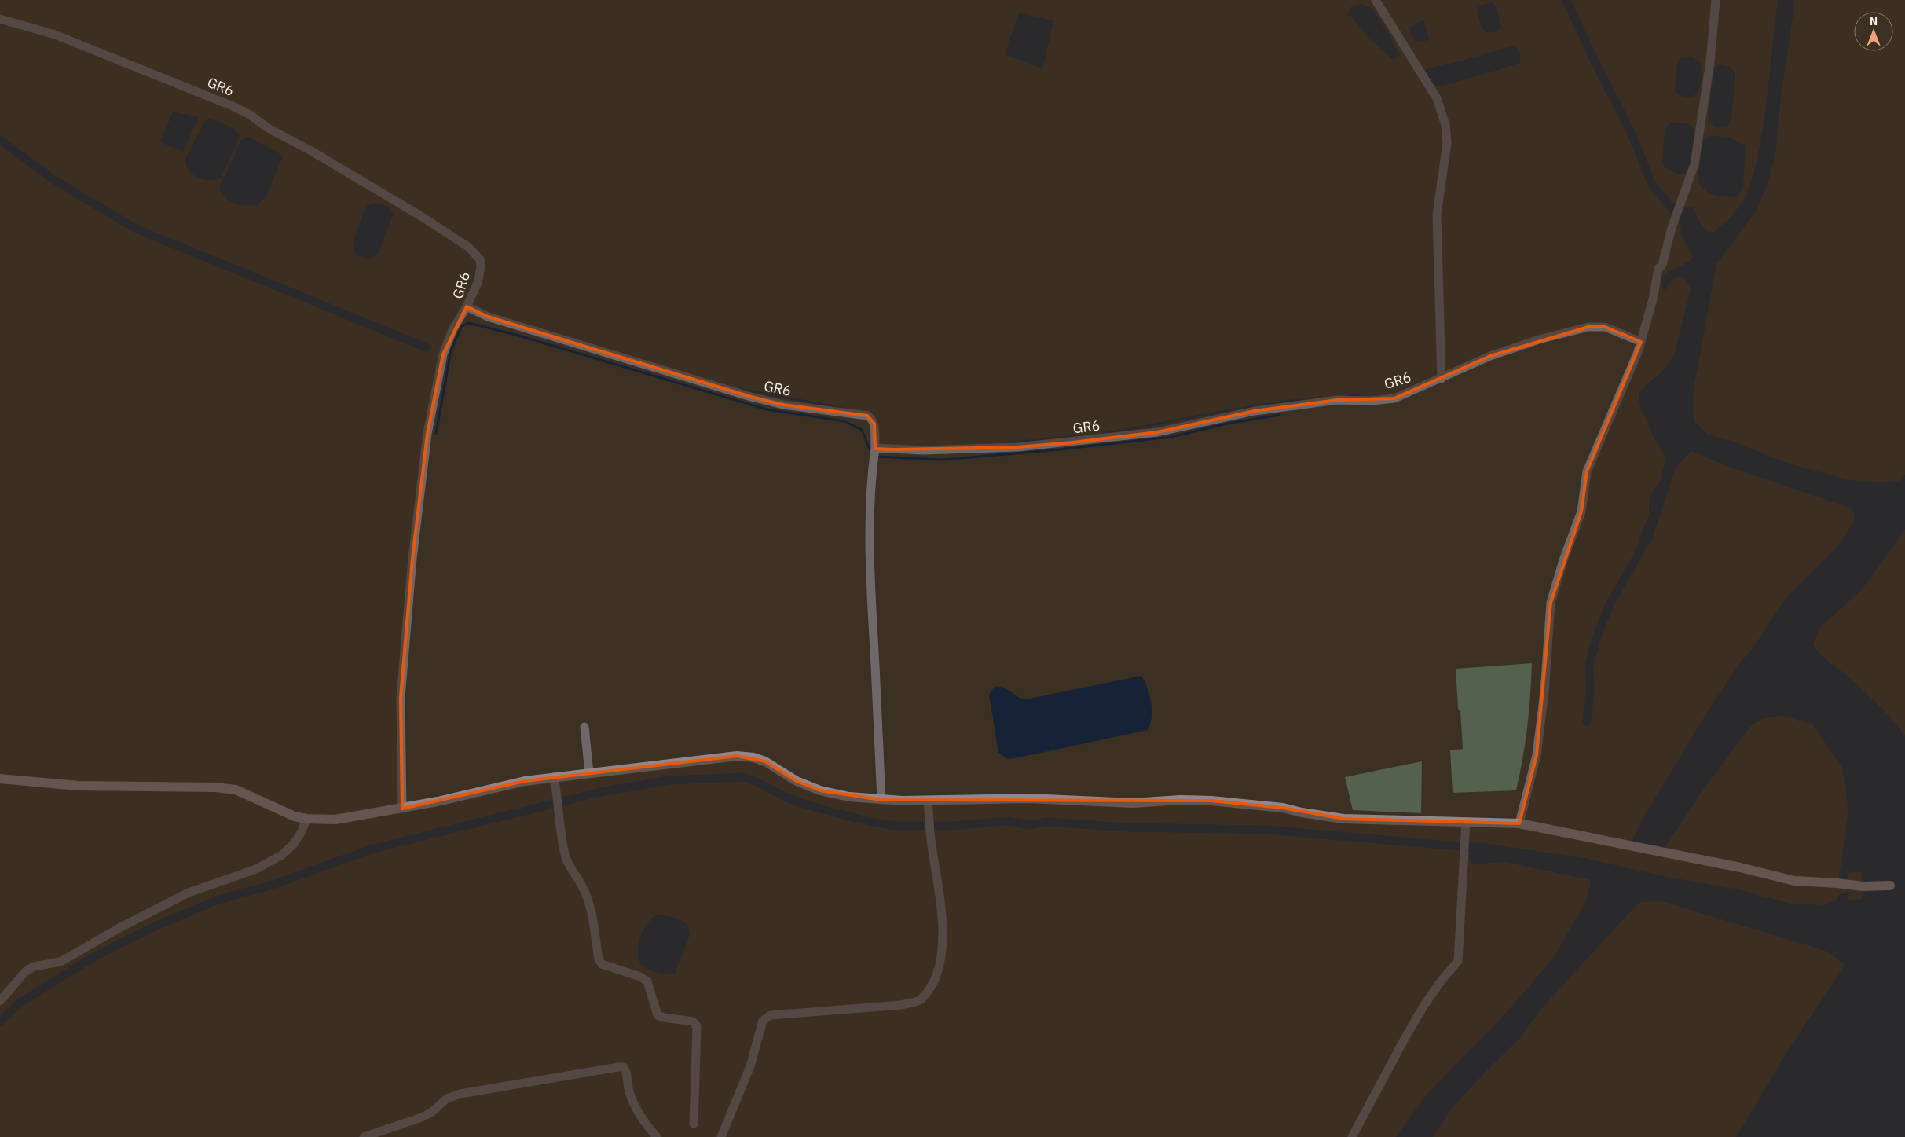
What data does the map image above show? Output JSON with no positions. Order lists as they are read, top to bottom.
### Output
{
  "streets": {
    "street": ["GR6"]
  },
  "north": "top"
}
